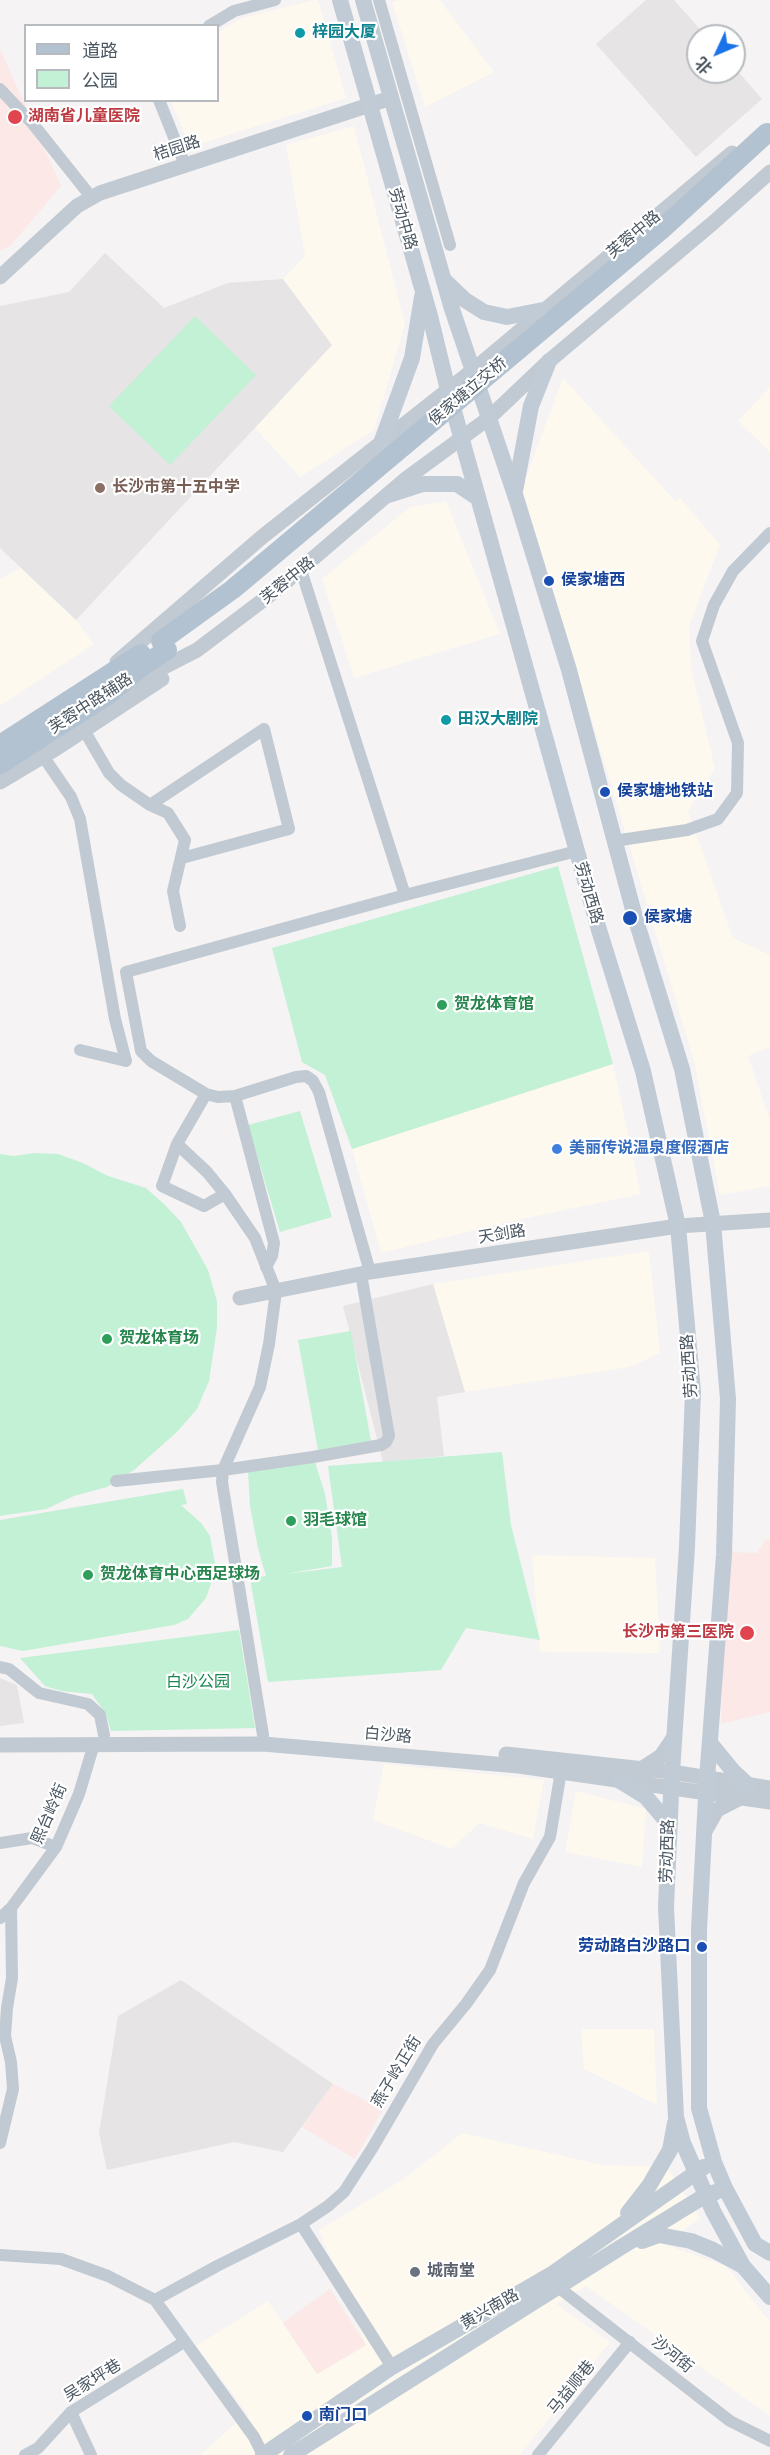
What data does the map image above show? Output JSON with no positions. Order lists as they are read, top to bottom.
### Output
{
  "streets": {
    "main road": [
      "劳动中路",
      "芙蓉中路",
      "侯家塘立交桥",
      "劳动西路",
      "黄兴南路"
    ],
    "street": [
      "桔园路",
      "芙蓉中路辅路",
      "天剑路",
      "白沙路",
      "熙台岭街",
      "燕子岭正街",
      "沙河街",
      "吴家坪巷",
      "马益顺巷"
    ]
  },
  "crossings": [
    ["桔园路", "劳动中路"],
    ["劳动中路", "芙蓉中路"],
    ["劳动中路", "劳动西路"],
    ["芙蓉中路", "侯家塘立交桥"],
    ["芙蓉中路", "芙蓉中路辅路"],
    ["芙蓉中路", "劳动西路"],
    ["劳动西路", "天剑路"],
    ["劳动西路", "白沙路"],
    ["劳动西路", "黄兴南路"],
    ["白沙路", "熙台岭街"],
    ["白沙路", "燕子岭正街"],
    ["黄兴南路", "沙河街"],
    ["沙河街", "马益顺巷"]
  ],
  "parks": ["白沙公园"],
  "places": [
    "梓园大厦",
    "湖南省儿童医院",
    "长沙市第十五中学",
    "侯家塘西",
    "田汉大剧院",
    "侯家塘地铁站",
    "侯家塘",
    "贺龙体育馆",
    "美丽传说温泉度假酒店",
    "贺龙体育场",
    "羽毛球馆",
    "贺龙体育中心西足球场",
    "长沙市第三医院",
    "劳动路白沙路口",
    "城南堂",
    "南门口"
  ],
  "legend": ["道路", "公园"],
  "north": "bottom left"
}
